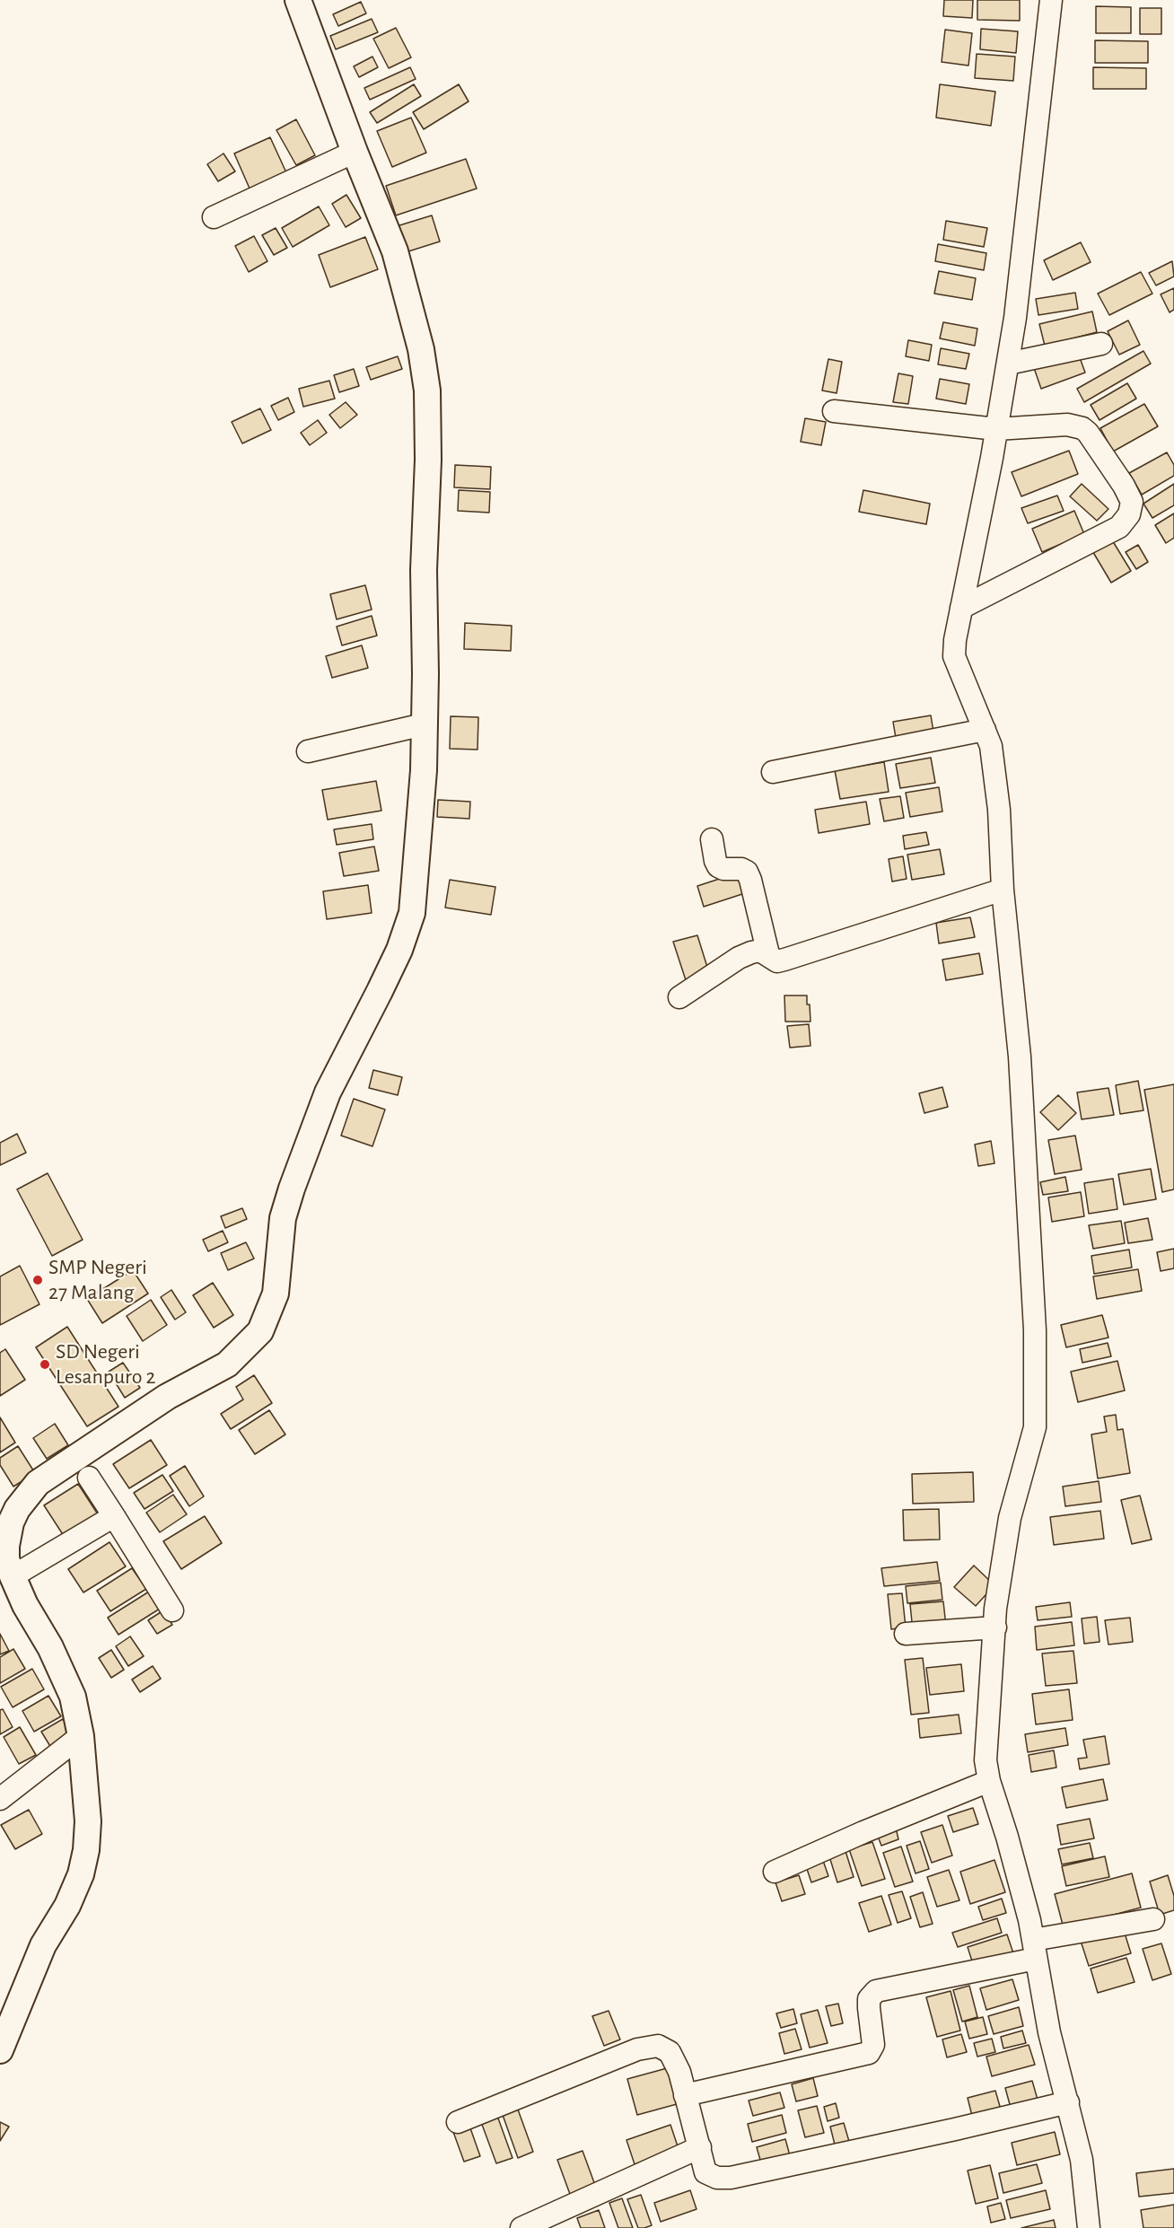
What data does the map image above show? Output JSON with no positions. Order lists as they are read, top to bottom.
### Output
{
  "places": ["SMP Negeri 27 Malang", "SD Negeri Lesanpuro 2"]
}
